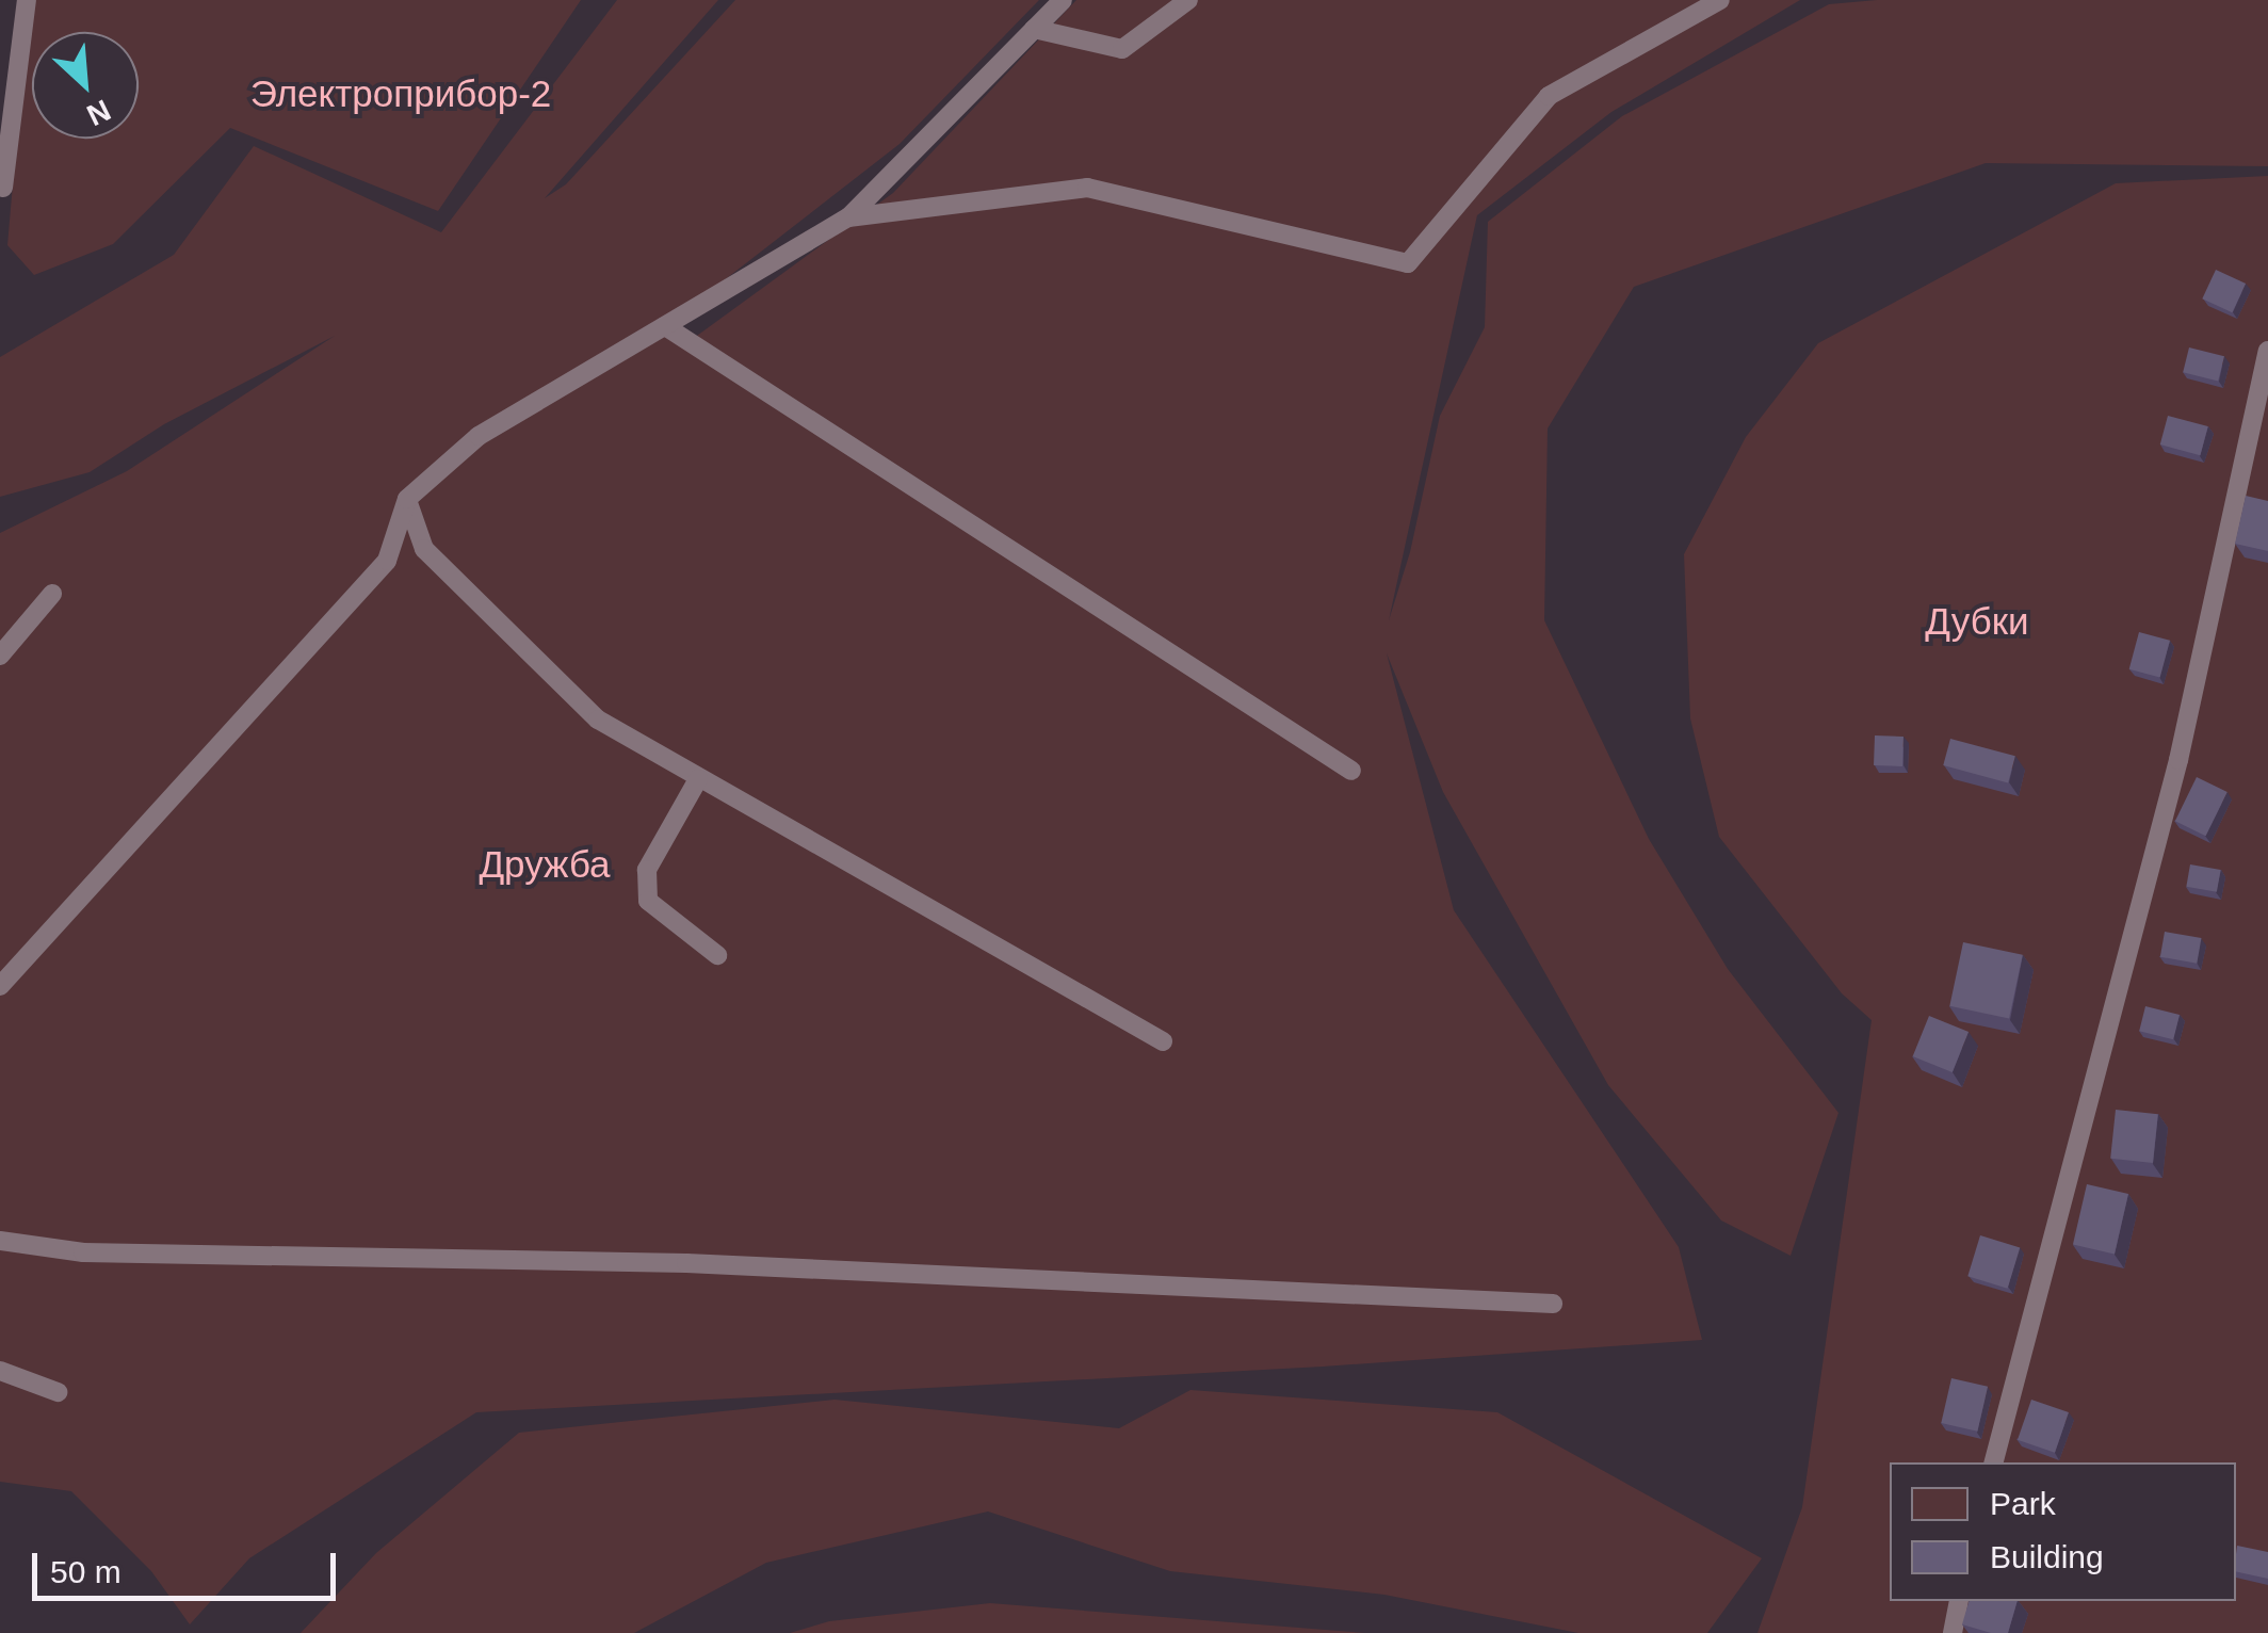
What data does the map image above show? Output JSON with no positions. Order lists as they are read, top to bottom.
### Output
{
  "parks": ["Электроприбор-2", "Дубки", "Дружба"],
  "legend": ["Park", "Building"],
  "scale_bar": "50 m",
  "north": "bottom right"
}
